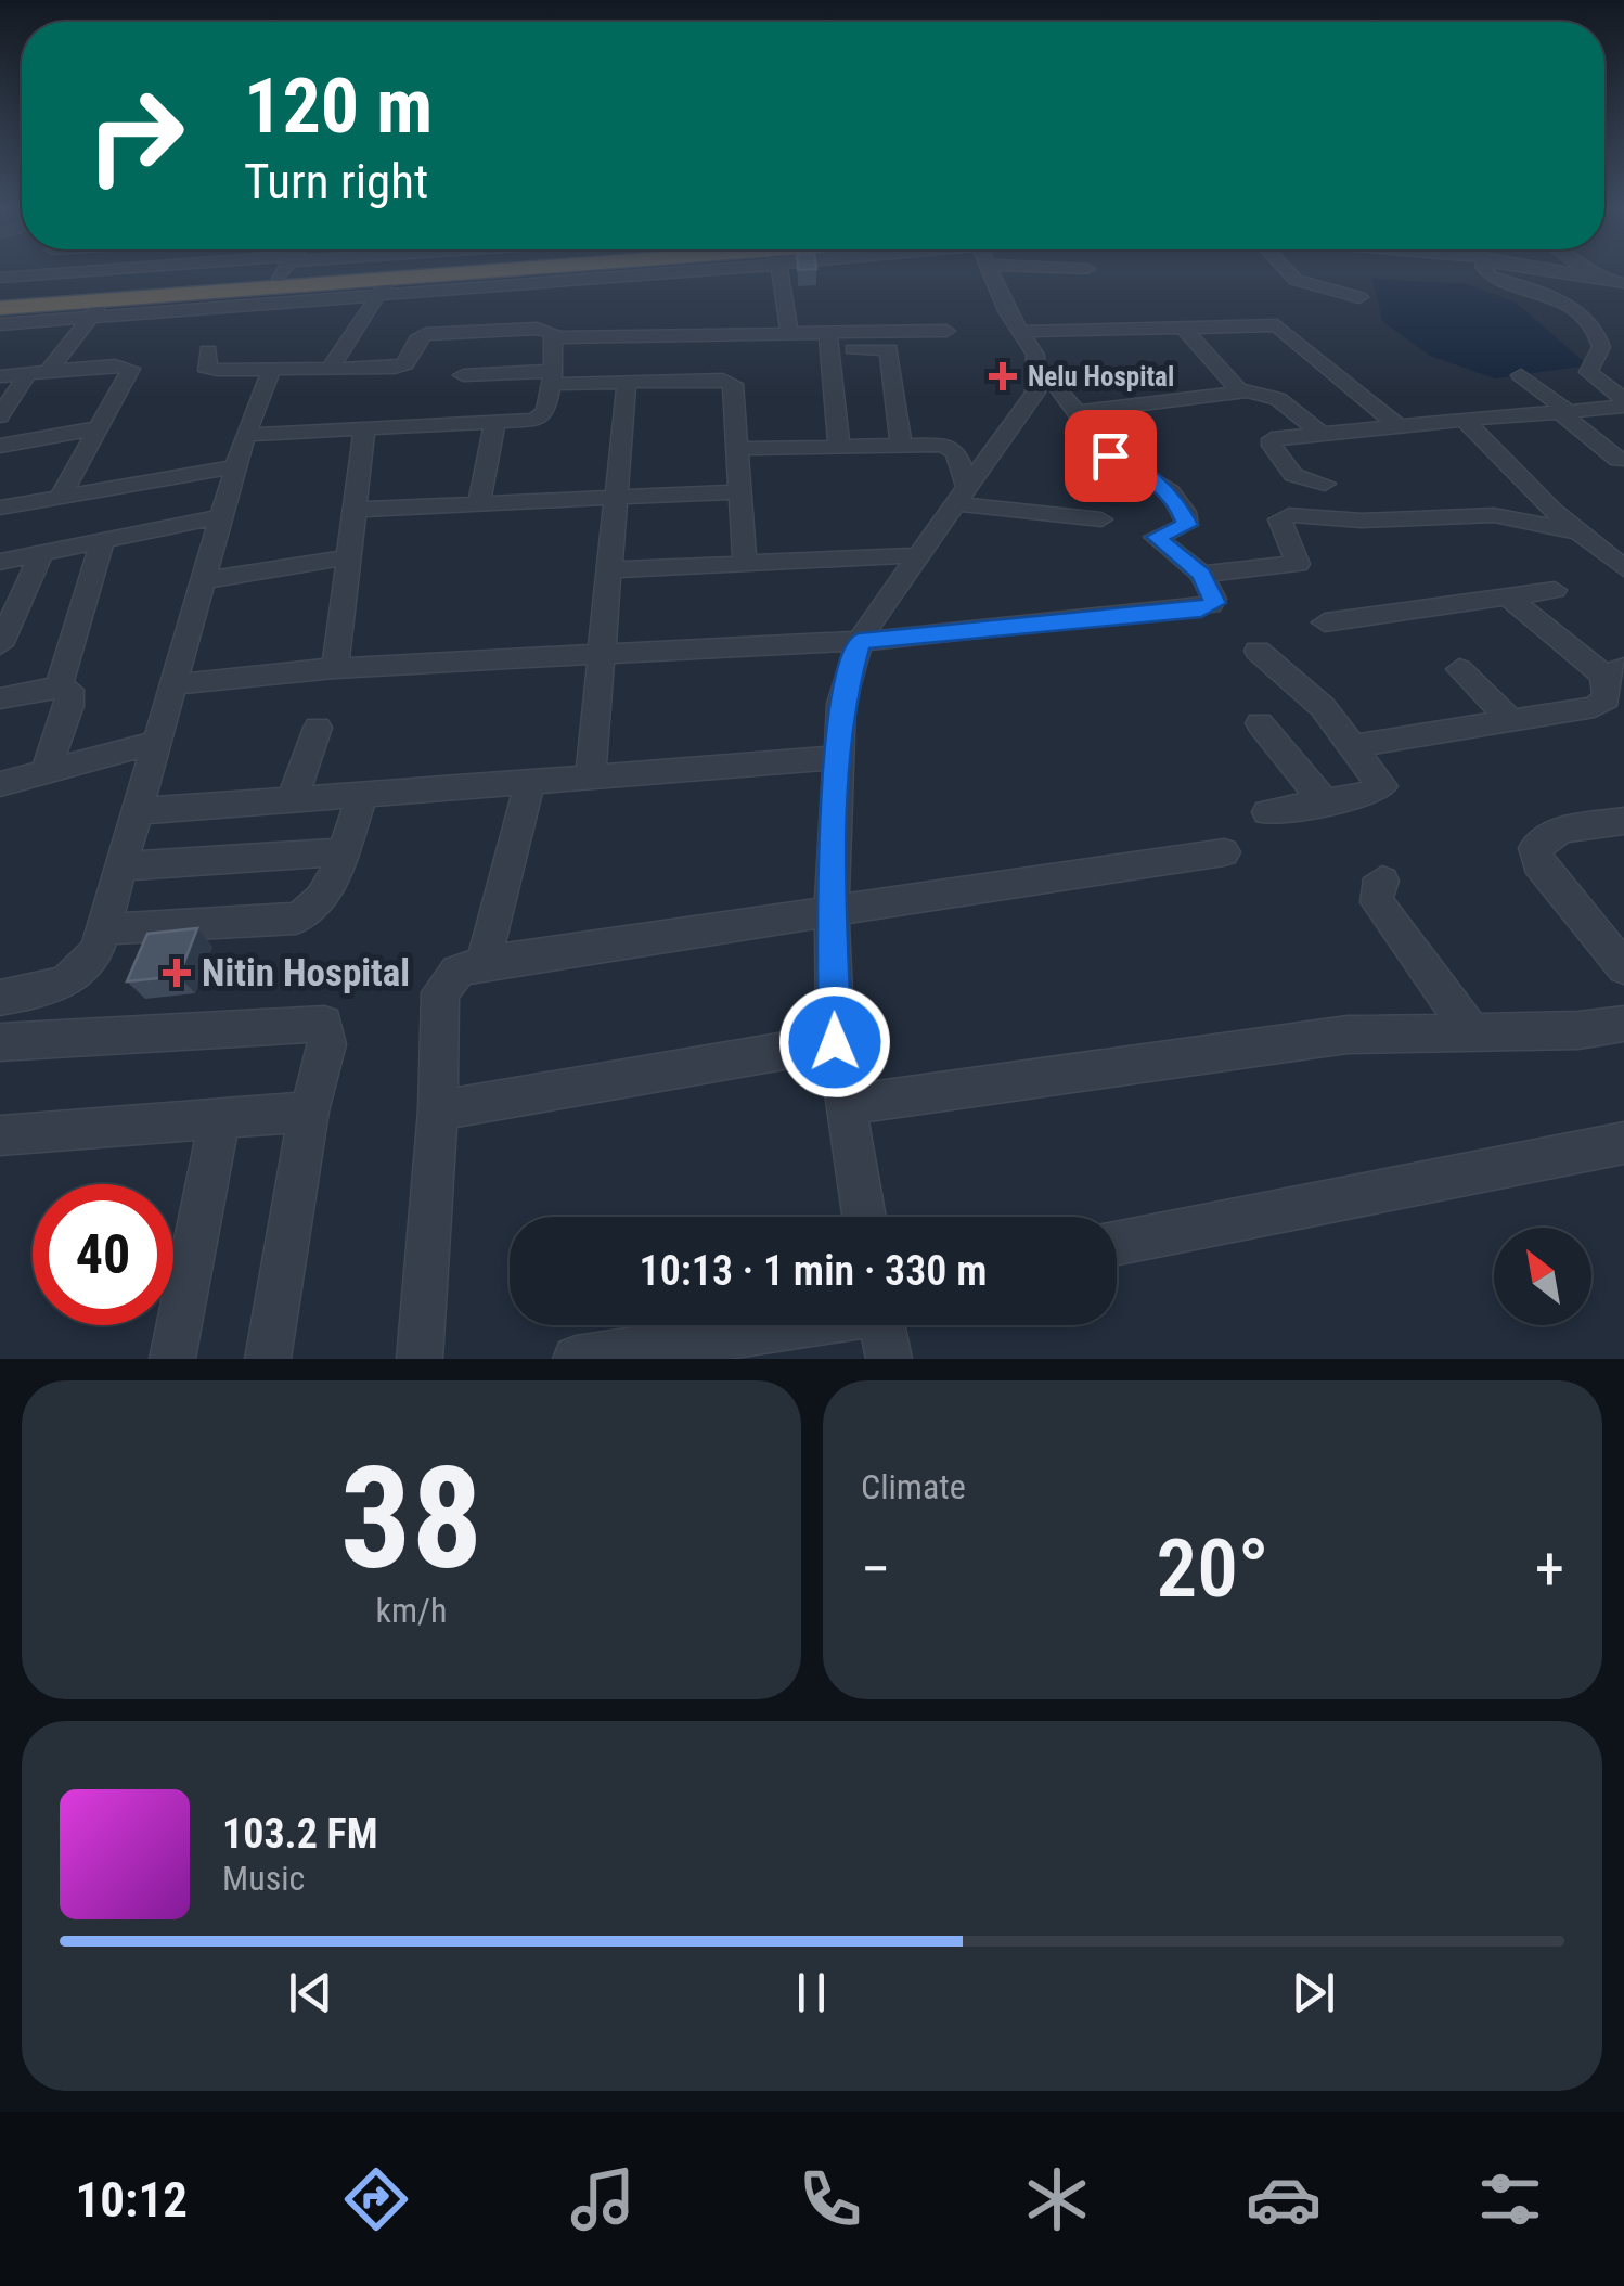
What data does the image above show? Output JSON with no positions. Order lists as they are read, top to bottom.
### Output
{
  "places": {
    "health": ["Nelu Hospital", "Nitin Hospital"]
  },
  "north": "top left",
  "page": {
    "turn": ["120 m", "Turn right"],
    "limit": "40",
    "trip": "10:13 · 1 min · 330 m",
    "tile": [
      ["38", "km/h"],
      "Climate"
    ],
    "heat": ["−", "20°", "+"],
    "song": ["103.2 FM", "Music"],
    "tabs": "10:12"
  }
}
